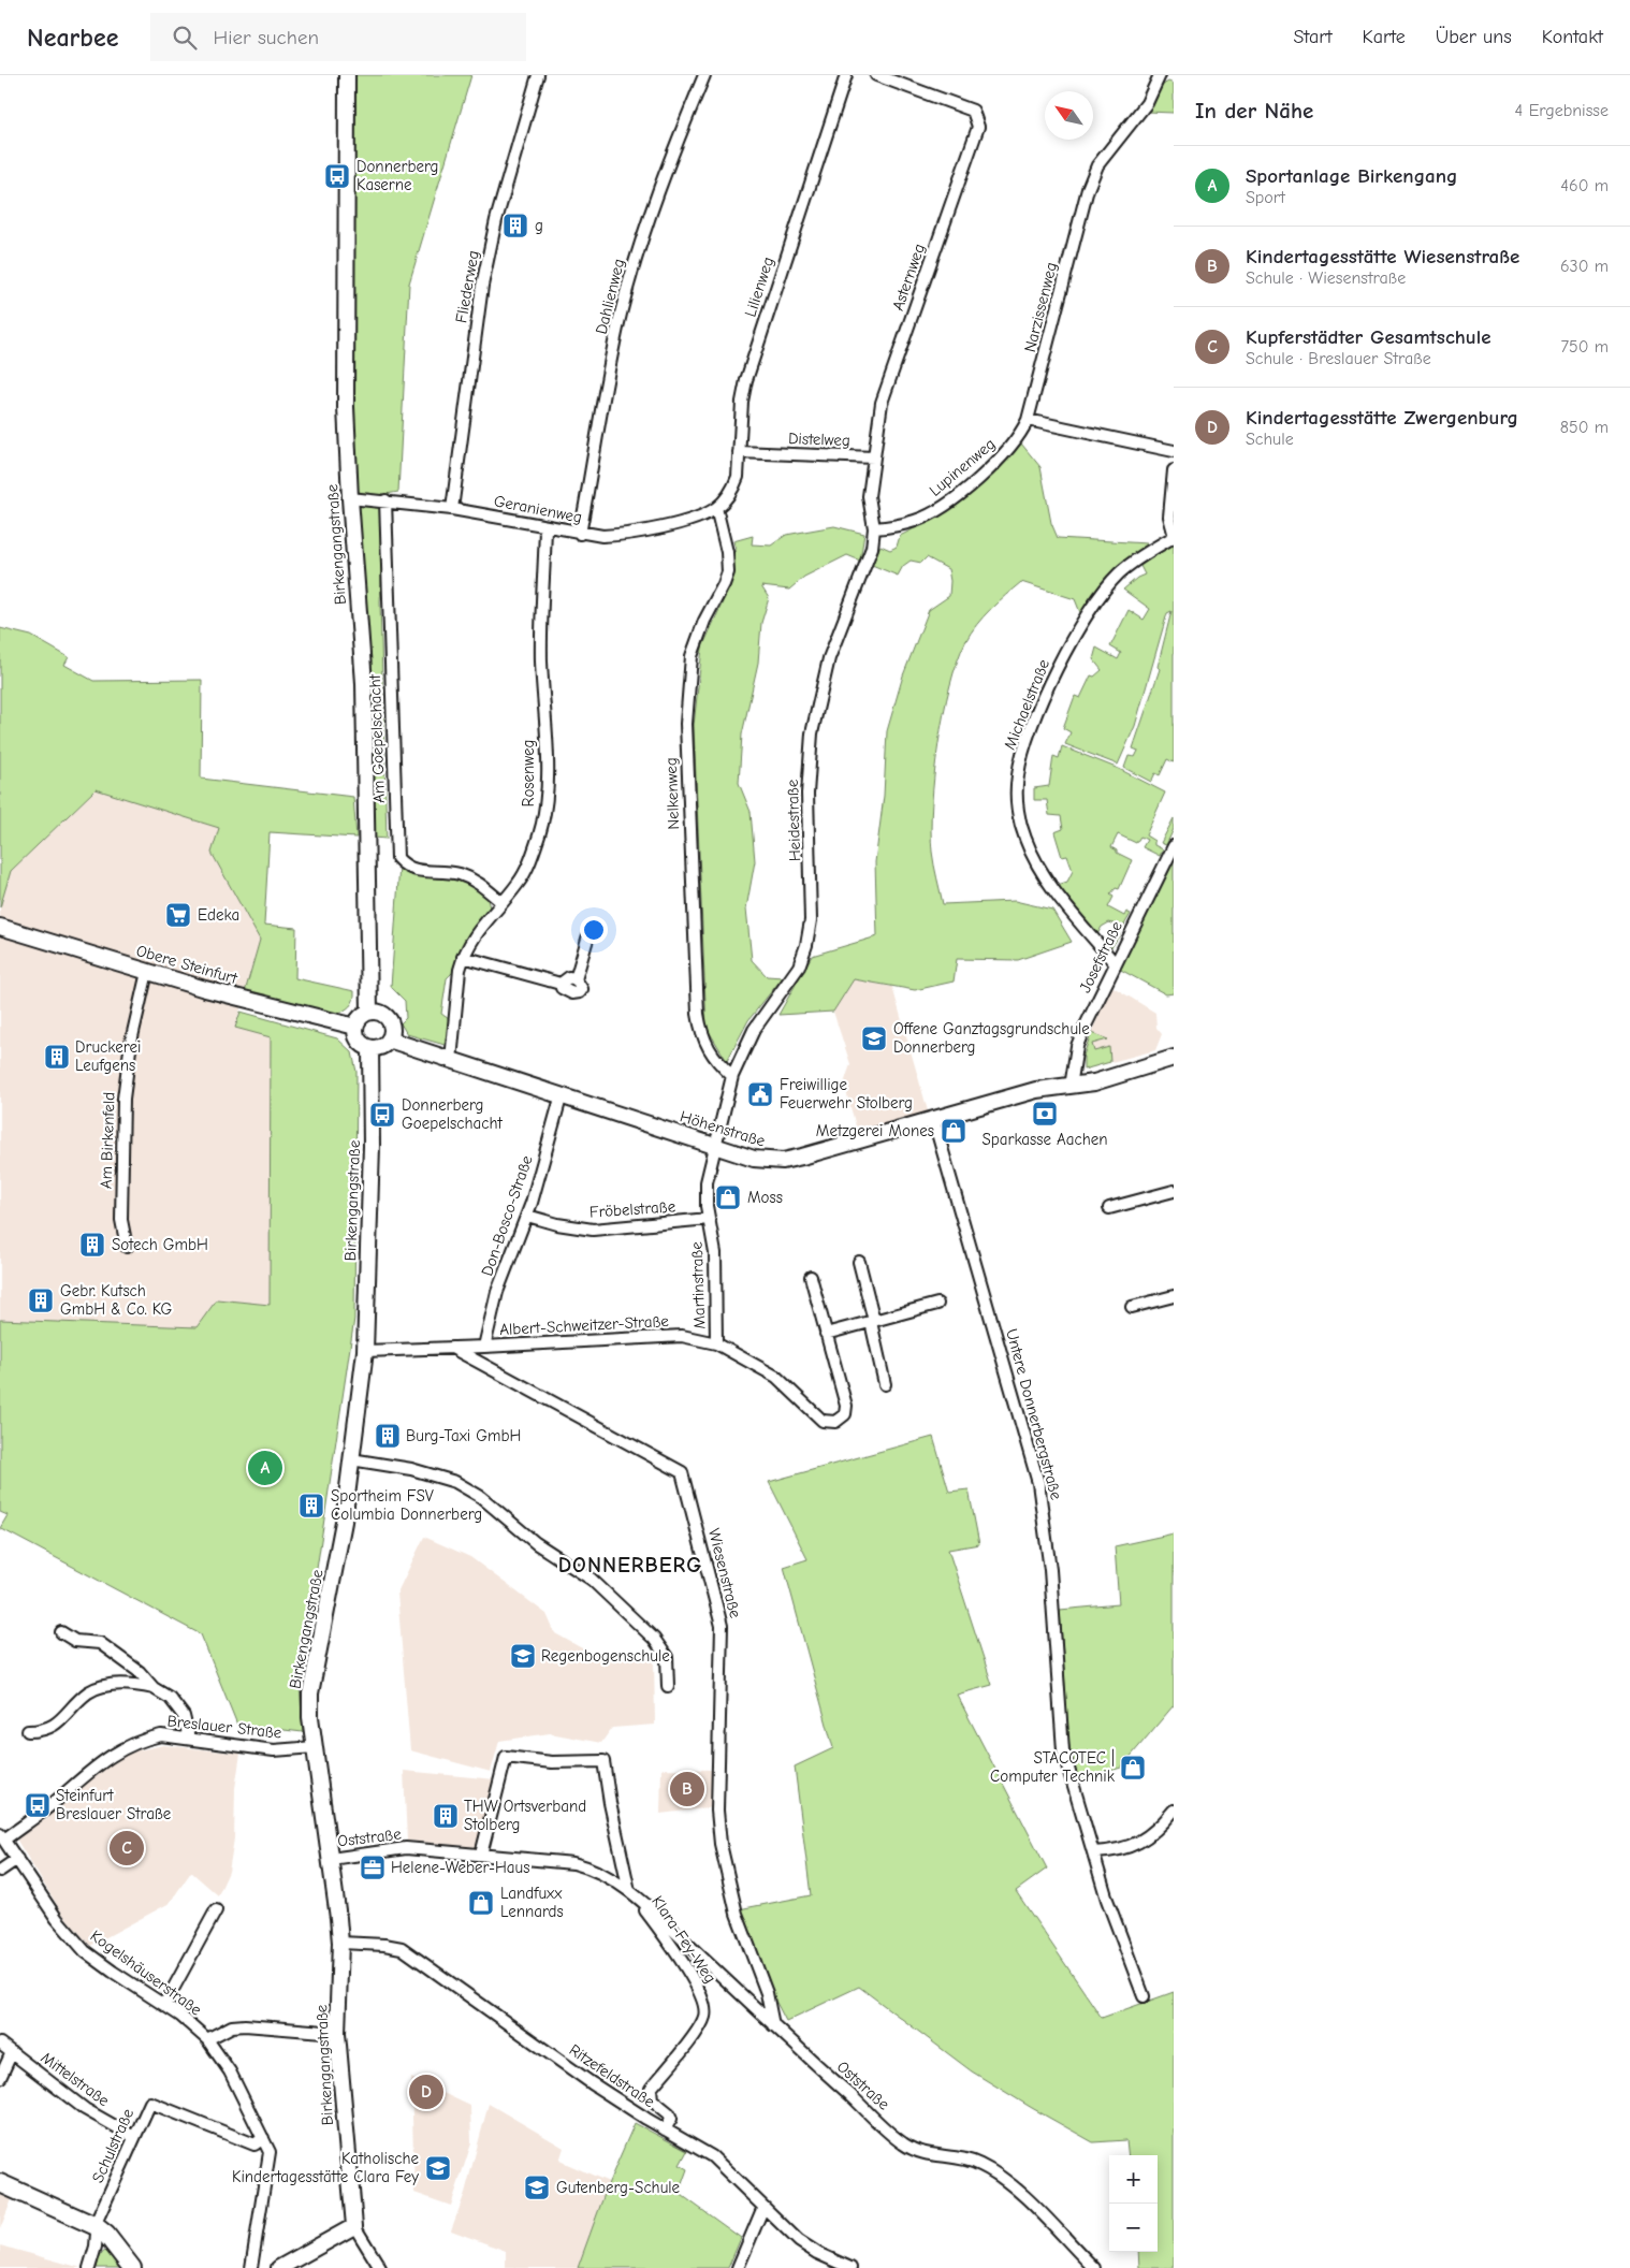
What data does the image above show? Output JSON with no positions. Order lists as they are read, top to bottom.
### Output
{
  "streets": {
    "street": [
      "Asternweg",
      "Fliederweg",
      "Lilienweg",
      "Dahlienweg",
      "Narzissenweg",
      "Distelweg",
      "Lupinenweg",
      "Geranienweg",
      "Birkengangstraße",
      "Michaelstraße",
      "Am Goepelschacht",
      "Rosenweg",
      "Nelkenweg",
      "Heidestraße",
      "Josefstraße",
      "Obere Steinfurt",
      "Höhenstraße",
      "Am Birkenfeld",
      "Fröbelstraße",
      "Don-Bosco-Straße",
      "Martinstraße",
      "Albert-Schweitzer-Straße",
      "Untere Donnerbergstraße",
      "Wiesenstraße",
      "Breslauer Straße",
      "Oststraße",
      "Klara-Fey-Weg",
      "Kogelshäuserstraße",
      "Ritzefeldstraße",
      "Mittelstraße",
      "Schulstraße"
    ]
  },
  "crossings": [
    ["Asternweg", "Distelweg"],
    ["Asternweg", "Heidestraße"],
    ["Fliederweg", "Geranienweg"],
    ["Lilienweg", "Distelweg"],
    ["Lilienweg", "Geranienweg"],
    ["Lilienweg", "Nelkenweg"],
    ["Dahlienweg", "Geranienweg"],
    ["Narzissenweg", "Lupinenweg"],
    ["Distelweg", "Heidestraße"],
    ["Lupinenweg", "Heidestraße"],
    ["Geranienweg", "Birkengangstraße"],
    ["Geranienweg", "Am Goepelschacht"],
    ["Geranienweg", "Rosenweg"],
    ["Geranienweg", "Nelkenweg"],
    ["Birkengangstraße", "Obere Steinfurt"],
    ["Birkengangstraße", "Höhenstraße"],
    ["Birkengangstraße", "Breslauer Straße"],
    ["Birkengangstraße", "Oststraße"],
    ["Birkengangstraße", "Ritzefeldstraße"],
    ["Michaelstraße", "Josefstraße"],
    ["Am Goepelschacht", "Rosenweg"],
    ["Rosenweg", "Höhenstraße"],
    ["Nelkenweg", "Heidestraße"],
    ["Heidestraße", "Höhenstraße"],
    ["Heidestraße", "Martinstraße"],
    ["Josefstraße", "Höhenstraße"],
    ["Obere Steinfurt", "Höhenstraße"],
    ["Obere Steinfurt", "Am Birkenfeld"],
    ["Höhenstraße", "Don-Bosco-Straße"],
    ["Höhenstraße", "Martinstraße"],
    ["Höhenstraße", "Untere Donnerbergstraße"],
    ["Fröbelstraße", "Don-Bosco-Straße"],
    ["Fröbelstraße", "Martinstraße"],
    ["Don-Bosco-Straße", "Albert-Schweitzer-Straße"],
    ["Martinstraße", "Albert-Schweitzer-Straße"],
    ["Albert-Schweitzer-Straße", "Wiesenstraße"],
    ["Wiesenstraße", "Oststraße"],
    ["Breslauer Straße", "Kogelshäuserstraße"],
    ["Oststraße", "Klara-Fey-Weg"],
    ["Klara-Fey-Weg", "Ritzefeldstraße"],
    ["Kogelshäuserstraße", "Schulstraße"],
    ["Mittelstraße", "Schulstraße"]
  ],
  "districts": ["DONNERBERG"],
  "places": {
    "bus stop": ["Donnerberg Kaserne", "Donnerberg Goepelschacht", "Steinfurt Breslauer Straße"],
    "building": [
      "g",
      "Druckerei Leufgens",
      "Sotech GmbH",
      "Gebr. Kutsch GmbH & Co. KG",
      "Burg-Taxi GmbH",
      "Sportheim FSV Columbia Donnerberg",
      "THW Ortsverband Stolberg"
    ],
    "supermarket": ["Edeka"],
    "school or university": [
      "Offene Ganztagsgrundschule Donnerberg",
      "Regenbogenschule",
      "Katholische Kindertagesstätte Clara Fey",
      "Gutenberg-Schule"
    ],
    "public building": ["Freiwillige Feuerwehr Stolberg"],
    "bank": ["Sparkasse Aachen"],
    "shop": [
      "Metzgerei Mones",
      "Moss",
      "STACOTEC | Computer Technik",
      "Landfuxx Lennards"
    ],
    "office": ["Helene-Weber-Haus"]
  },
  "north": "top left",
  "page": {
    "header": "Nearbee",
    "search": "Hier suchen",
    "nav": [
      "Start",
      "Karte",
      "Über uns",
      "Kontakt"
    ],
    "heading": ["In der Nähe", "4 Ergebnisse"],
    "list": [
      {
        "mark": "A",
        "name": "Sportanlage Birkengang",
        "note": "Sport",
        "value": "460 m"
      },
      {
        "mark": "B",
        "name": "Kindertagesstätte Wiesenstraße",
        "note": "Schule · Wiesenstraße",
        "value": "630 m"
      },
      {
        "mark": "C",
        "name": "Kupferstädter Gesamtschule",
        "note": "Schule · Breslauer Straße",
        "value": "750 m"
      },
      {
        "mark": "D",
        "name": "Kindertagesstätte Zwergenburg",
        "note": "Schule",
        "value": "850 m"
      }
    ],
    "pins": [
      "A",
      "B",
      "C",
      "D"
    ],
    "map_buttons": ["+", "−"]
  }
}
